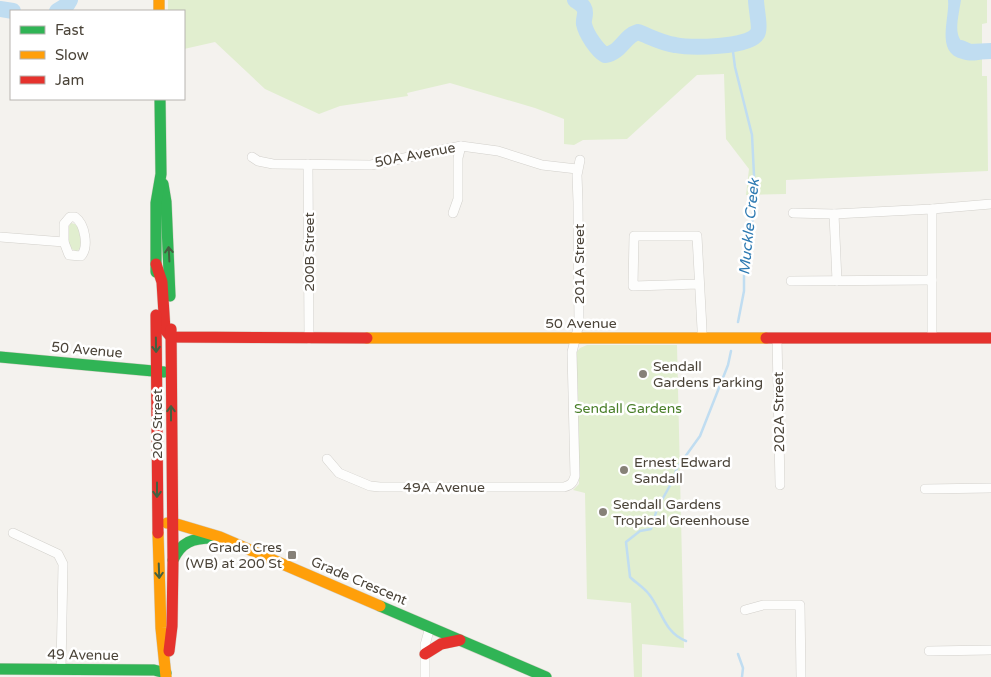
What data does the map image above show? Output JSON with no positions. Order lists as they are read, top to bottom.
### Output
{
  "streets": {
    "street": [
      "50A Avenue",
      "200B Street",
      "201A Street",
      "50 Avenue",
      "202A Street",
      "200 Street",
      "49A Avenue",
      "Grade Crescent",
      "49 Avenue"
    ]
  },
  "crossings": [
    ["50A Avenue", "200B Street"],
    ["50A Avenue", "201A Street"],
    ["200B Street", "50 Avenue"],
    ["201A Street", "50 Avenue"],
    ["201A Street", "49A Avenue"],
    ["50 Avenue", "202A Street"],
    ["50 Avenue", "200 Street"],
    ["200 Street", "Grade Crescent"],
    ["200 Street", "49 Avenue"]
  ],
  "water": ["Muckle Creek"],
  "parks": ["Sendall Gardens"],
  "places": {
    "other": ["Sendall Gardens Parking", "Ernest Edward Sandall", "Sendall Gardens Tropical Greenhouse"],
    "transit": ["Grade Cres (WB) at 200 St"]
  },
  "legend": ["Fast", "Slow", "Jam"]
}
